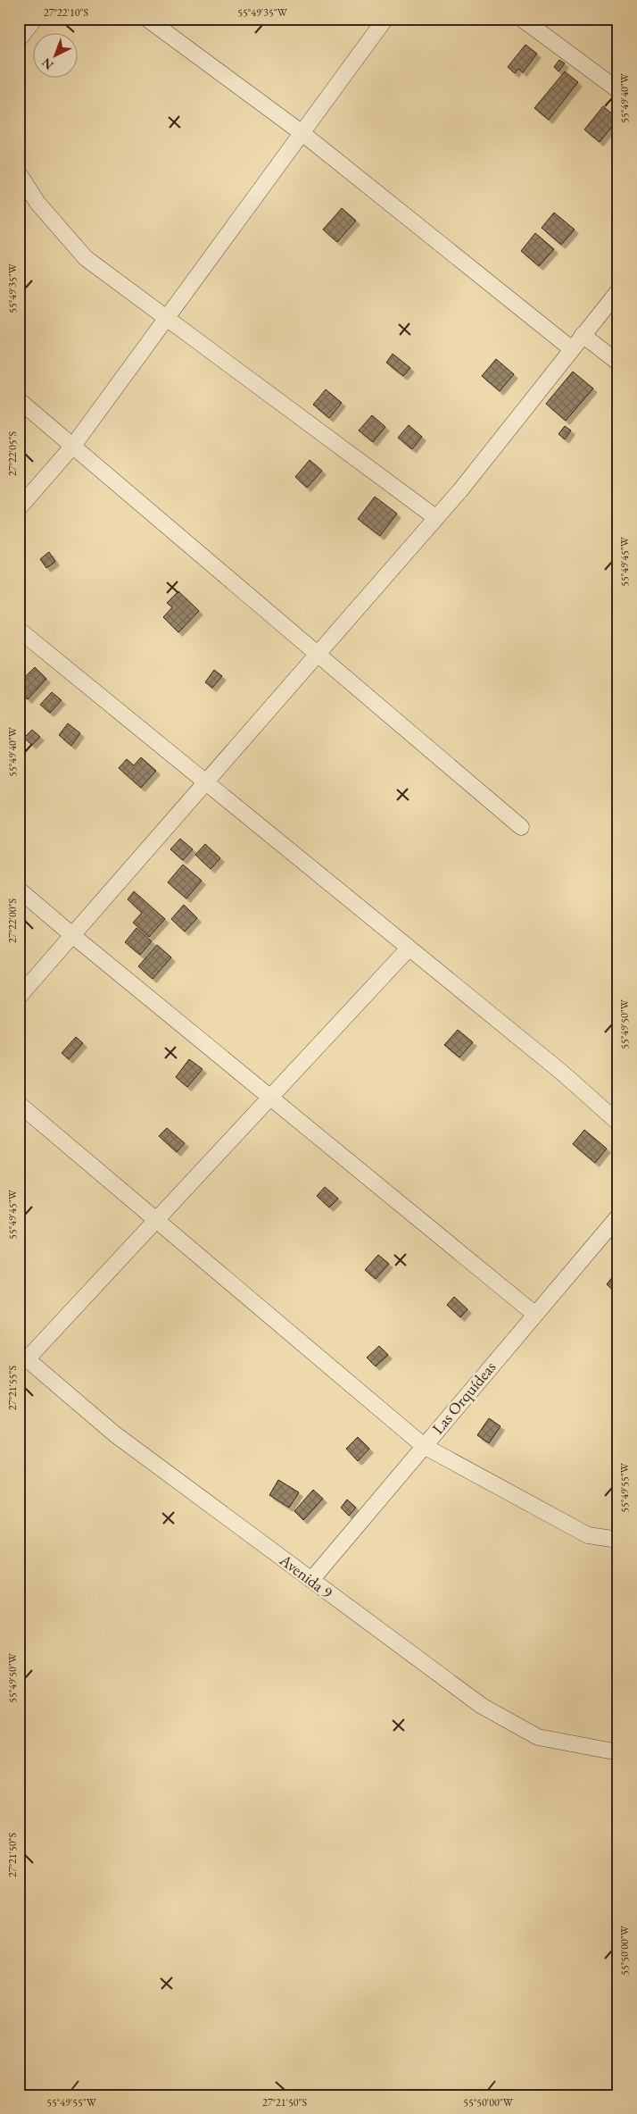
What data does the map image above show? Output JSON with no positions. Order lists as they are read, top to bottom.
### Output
{
  "streets": {
    "street": ["Las Orquídeas", "Avenida 9"]
  },
  "crossings": [
    ["Las Orquídeas", "Avenida 9"]
  ],
  "north": "bottom left",
  "coordinates": [
    "27°22'10\"S",
    "55°49'35\"W",
    "55°49'40\"W",
    "27°22'05\"S",
    "55°49'45\"W",
    "27°22'00\"S",
    "55°49'50\"W",
    "27°21'55\"S",
    "55°49'55\"W",
    "27°21'50\"S",
    "55°50'00\"W"
  ]
}
